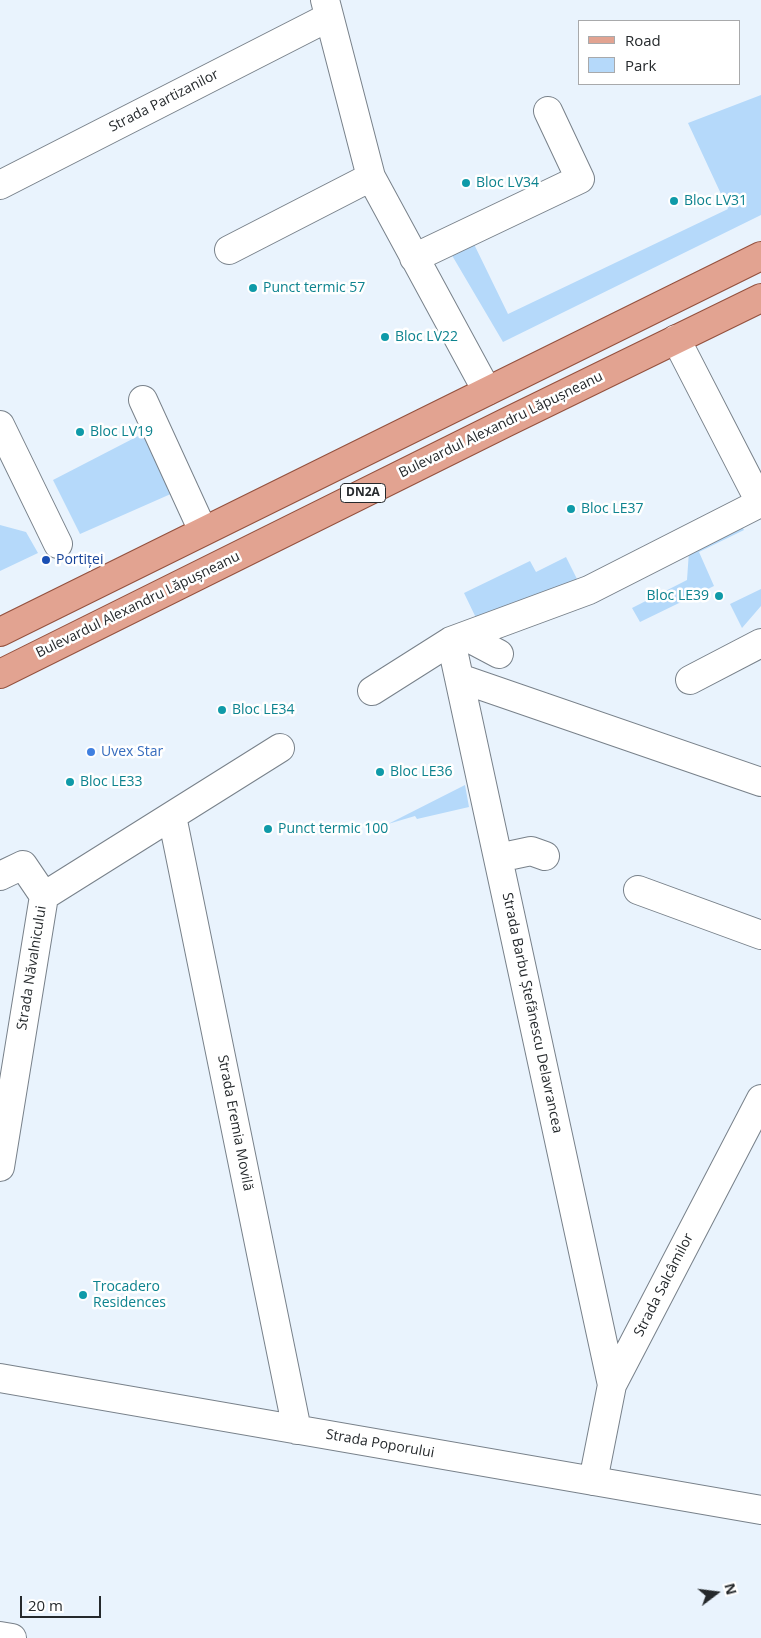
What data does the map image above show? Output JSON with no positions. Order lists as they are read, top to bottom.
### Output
{
  "streets": {
    "main road": ["Bulevardul Alexandru Lăpușneanu", "DN2A"],
    "street": [
      "Strada Partizanilor",
      "Strada Năvalnicului",
      "Strada Barbu Ștefănescu Delavrancea",
      "Strada Eremia Movilă",
      "Strada Salcâmilor",
      "Strada Poporului"
    ]
  },
  "crossings": [
    ["Strada Năvalnicului", "Strada Eremia Movilă"],
    ["Strada Barbu Ștefănescu Delavrancea", "Strada Salcâmilor"],
    ["Strada Eremia Movilă", "Strada Poporului"],
    ["Strada Salcâmilor", "Strada Poporului"]
  ],
  "places": [
    "Bloc LV34",
    "Bloc LV31",
    "Punct termic 57",
    "Bloc LV22",
    "Bloc LV19",
    "Bloc LE37",
    "Portiței",
    "Bloc LE39",
    "Bloc LE34",
    "Uvex Star",
    "Bloc LE36",
    "Bloc LE33",
    "Punct termic 100",
    "Trocadero Residences"
  ],
  "legend": ["Road", "Park"],
  "scale_bar": "20 m",
  "north": "right"
}
